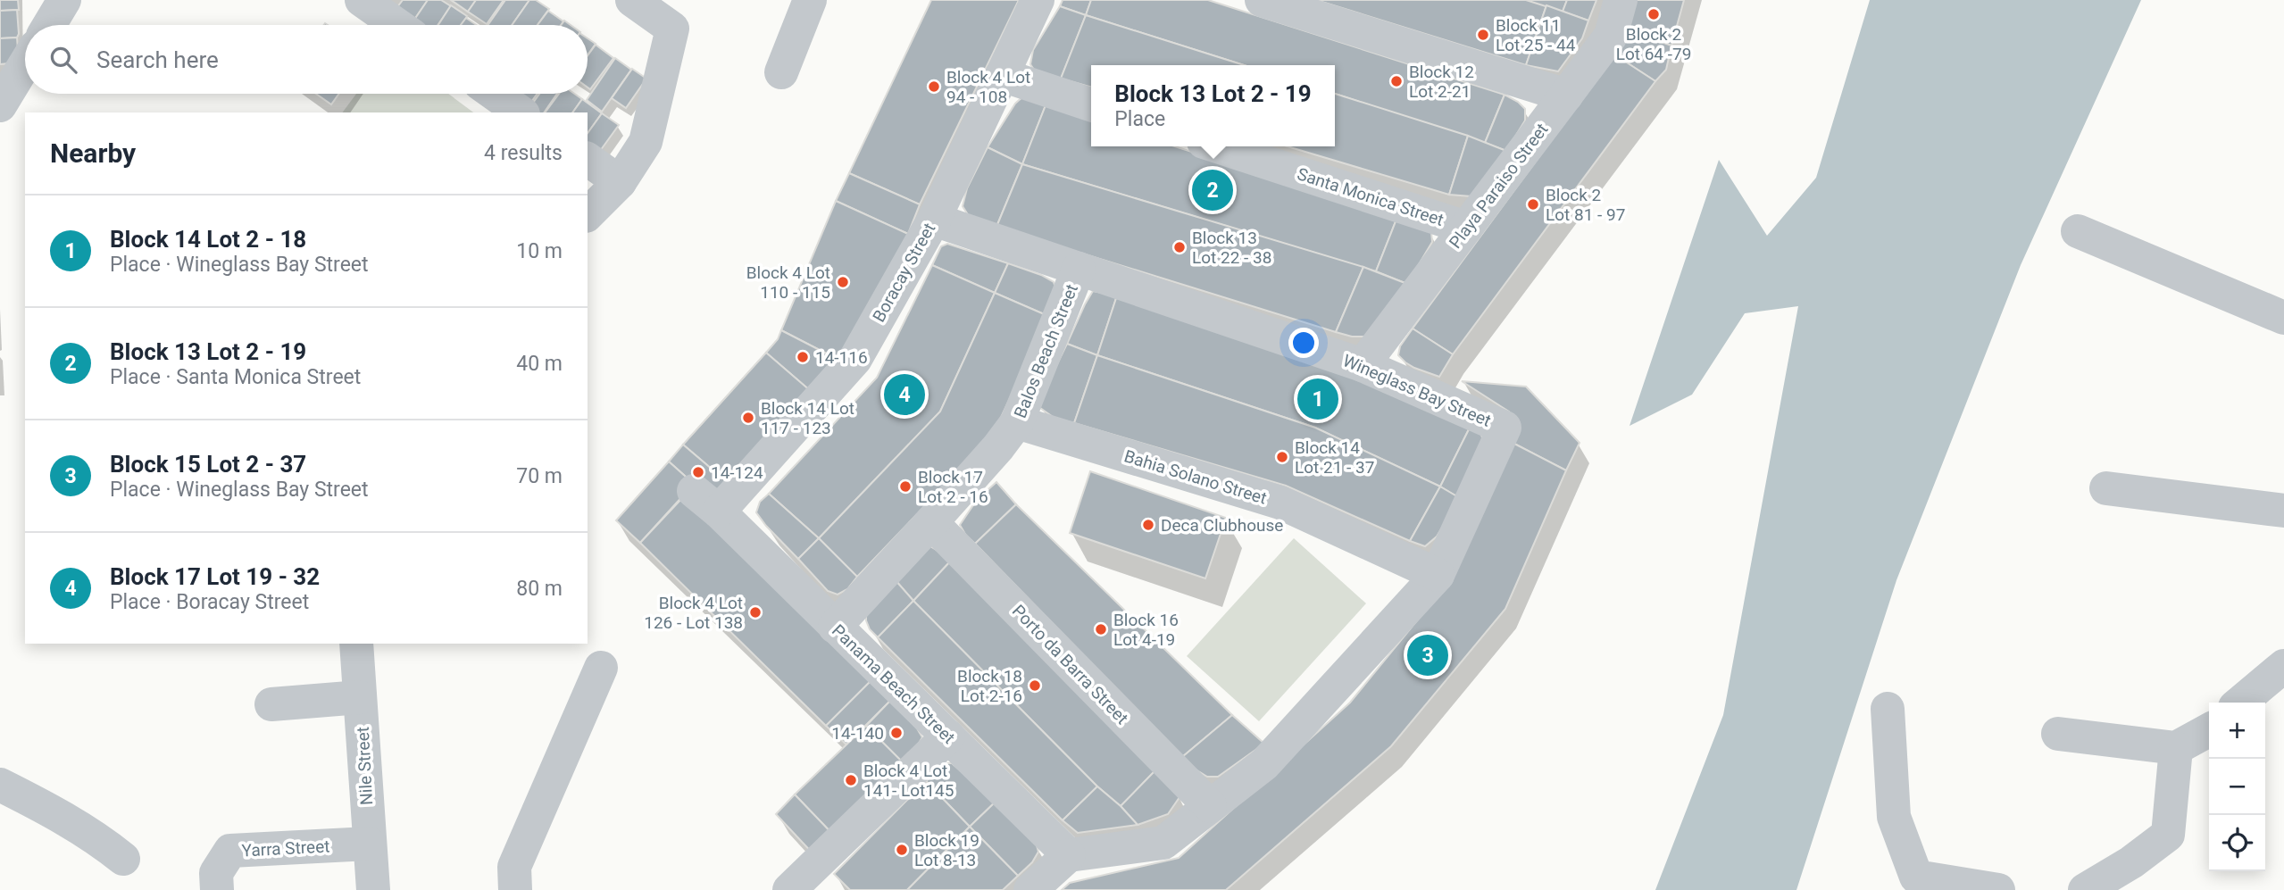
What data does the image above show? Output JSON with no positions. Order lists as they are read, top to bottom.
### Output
{
  "streets": {
    "street": [
      "Playa Paraiso Street",
      "Santa Monica Street",
      "Boracay Street",
      "Balos Beach Street",
      "Wineglass Bay Street",
      "Bahia Solano Street",
      "Porto da Barra Street",
      "Panama Beach Street",
      "Nile Street",
      "Yarra Street"
    ]
  },
  "crossings": [
    ["Playa Paraiso Street", "Santa Monica Street"],
    ["Playa Paraiso Street", "Wineglass Bay Street"],
    ["Boracay Street", "Wineglass Bay Street"],
    ["Boracay Street", "Panama Beach Street"],
    ["Balos Beach Street", "Wineglass Bay Street"],
    ["Balos Beach Street", "Bahia Solano Street"],
    ["Balos Beach Street", "Porto da Barra Street"],
    ["Balos Beach Street", "Panama Beach Street"],
    ["Wineglass Bay Street", "Bahia Solano Street"],
    ["Wineglass Bay Street", "Porto da Barra Street"],
    ["Wineglass Bay Street", "Panama Beach Street"],
    ["Nile Street", "Yarra Street"]
  ],
  "places": [
    "Block 2 Lot 64 -79",
    "Block 11 Lot 25 - 44",
    "Block 12 Lot 2-21",
    "Block 4 Lot 94 - 108",
    "Block 2 Lot 81 - 97",
    "Block 13 Lot 22 - 38",
    "Block 4 Lot 110 - 115",
    "14-116",
    "Block 14 Lot 117 - 123",
    "Block 14 Lot 21 - 37",
    "14-124",
    "Block 17 Lot 2 - 16",
    "Deca Clubhouse",
    "Block 4 Lot 126 - Lot 138",
    "Block 16 Lot 4-19",
    "Block 18 Lot 2-16",
    "14-140",
    "Block 4 Lot 141- Lot145",
    "Block 19 Lot 8-13"
  ],
  "page": {
    "search": "Search here",
    "popup": ["Block 13 Lot 2 - 19", "Place"],
    "heading": ["Nearby", "4 results"],
    "pins": [
      "2",
      "4",
      "1",
      "3"
    ],
    "list": [
      {
        "mark": "1",
        "name": "Block 14 Lot 2 - 18",
        "note": "Place · Wineglass Bay Street",
        "value": "10 m"
      },
      {
        "mark": "2",
        "name": "Block 13 Lot 2 - 19",
        "note": "Place · Santa Monica Street",
        "value": "40 m"
      },
      {
        "mark": "3",
        "name": "Block 15 Lot 2 - 37",
        "note": "Place · Wineglass Bay Street",
        "value": "70 m"
      },
      {
        "mark": "4",
        "name": "Block 17 Lot 19 - 32",
        "note": "Place · Boracay Street",
        "value": "80 m"
      }
    ],
    "map_buttons": ["+", "−"]
  }
}
